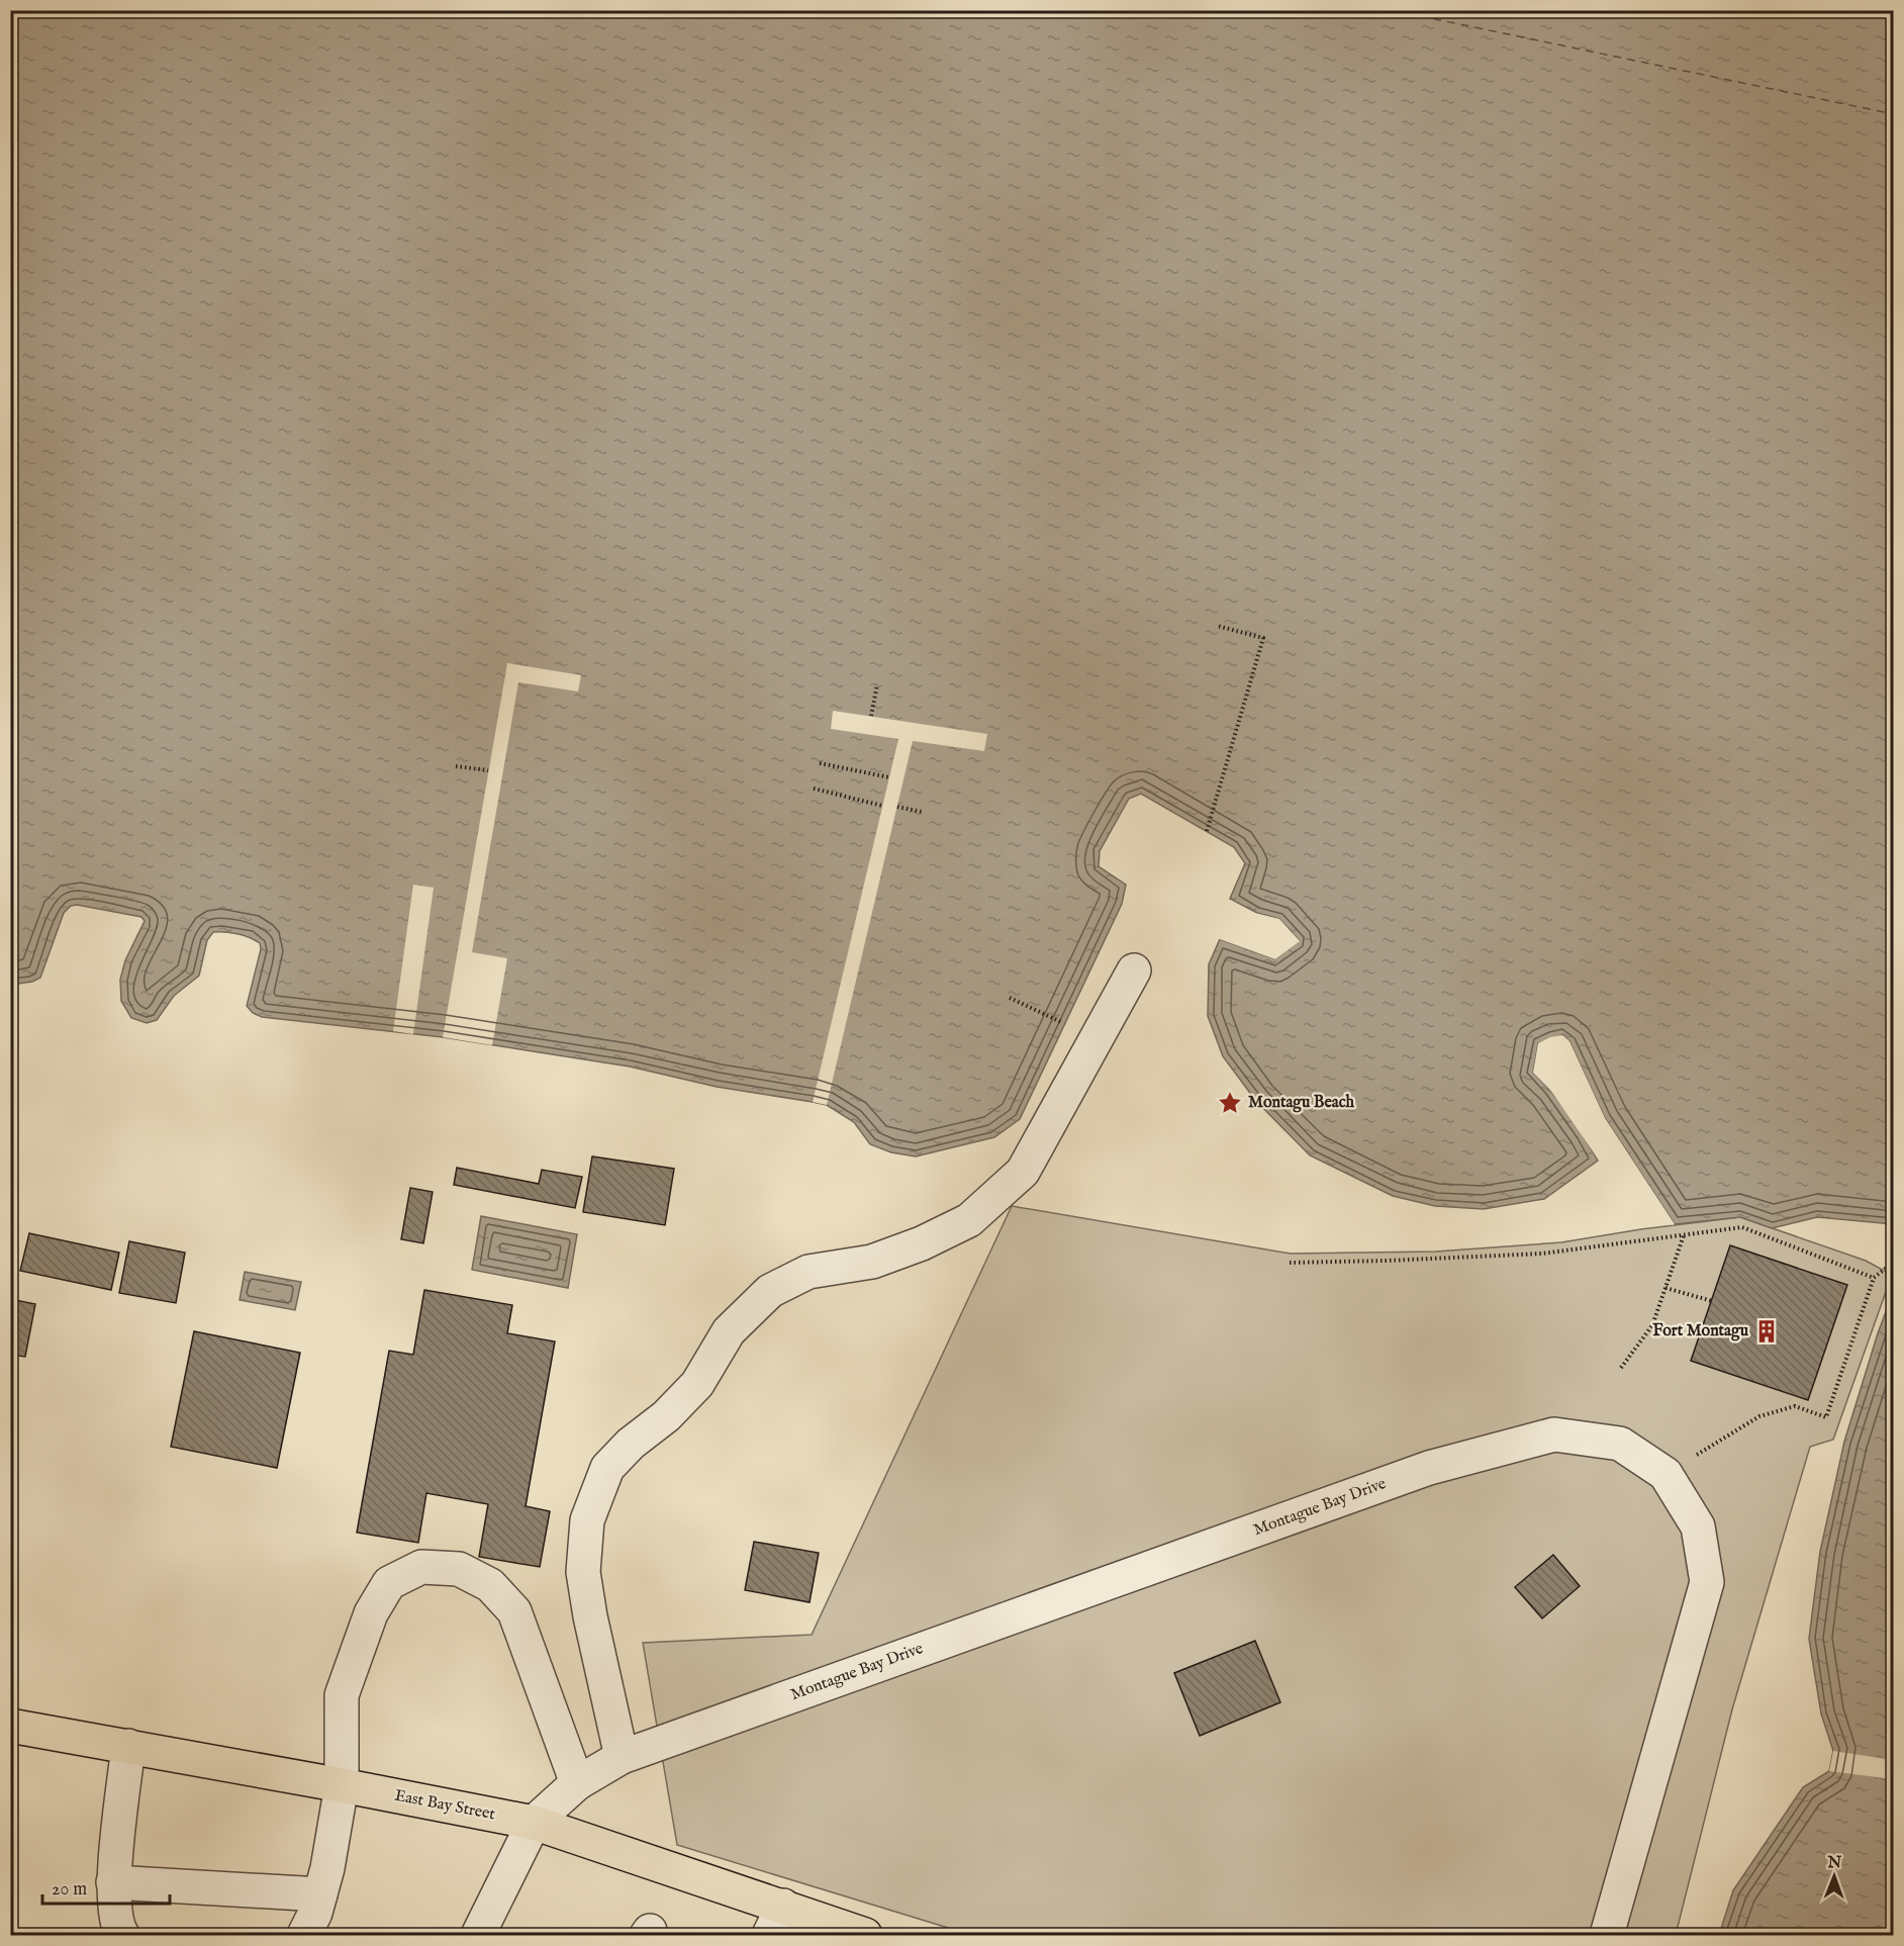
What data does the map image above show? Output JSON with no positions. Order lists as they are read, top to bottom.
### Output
{
  "streets": {
    "highway": ["East Bay Street"],
    "street": ["Montague Bay Drive"]
  },
  "crossings": [
    ["Montague Bay Drive", "East Bay Street"]
  ],
  "places": {
    "place": ["Montagu Beach"],
    "building": ["Fort Montagu"]
  },
  "scale_bar": "20 m",
  "north": "top"
}
